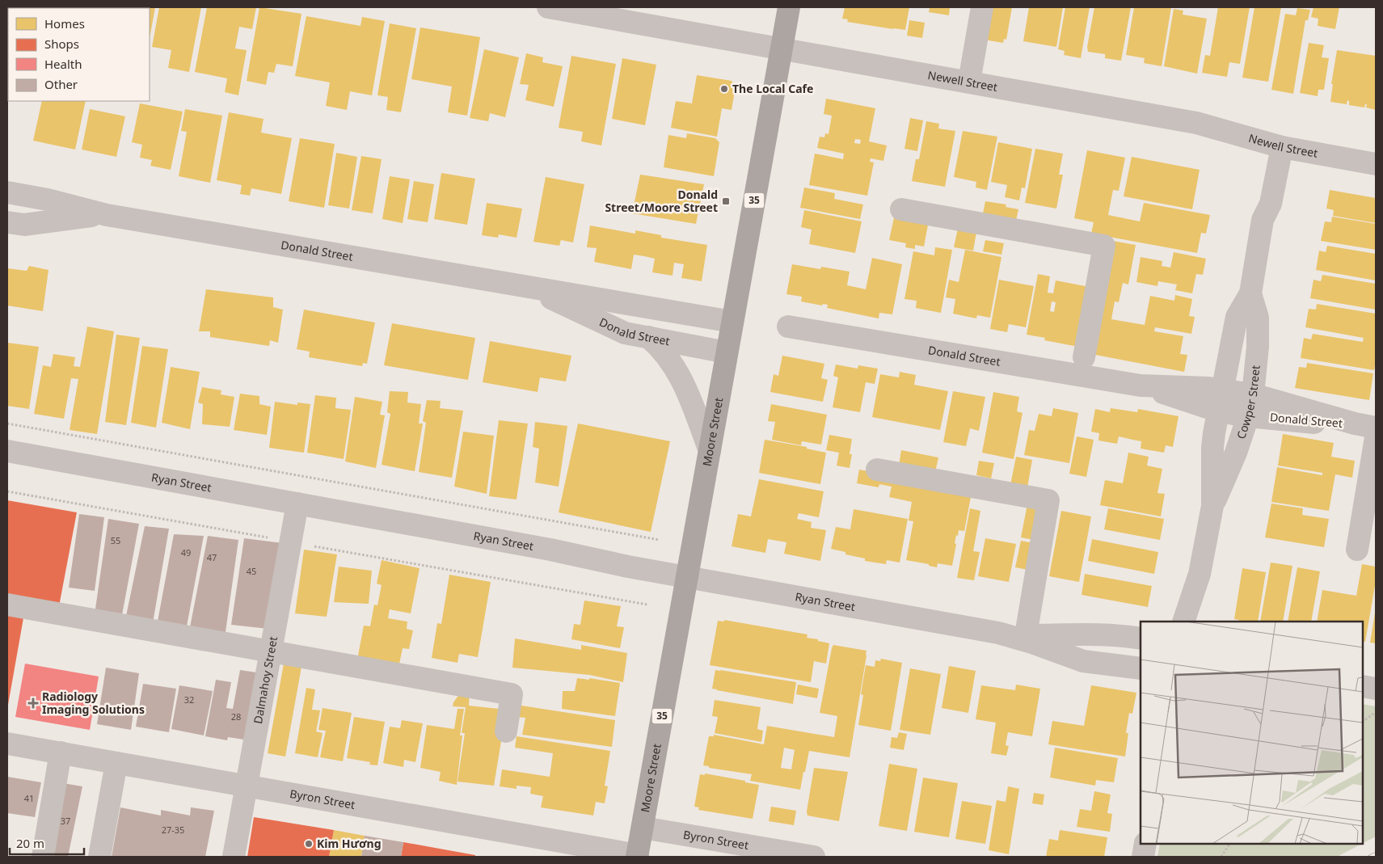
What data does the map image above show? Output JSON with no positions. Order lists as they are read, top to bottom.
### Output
{
  "streets": {
    "main road": ["35", "Moore Street"],
    "street": [
      "Newell Street",
      "Donald Street",
      "Cowper Street",
      "Ryan Street",
      "Dalmahoy Street",
      "Byron Street"
    ]
  },
  "crossings": [
    ["Newell Street", "Cowper Street"],
    ["Newell Street", "Moore Street"],
    ["Donald Street", "Cowper Street"],
    ["Donald Street", "Moore Street"],
    ["Moore Street", "Ryan Street"],
    ["Moore Street", "Byron Street"],
    ["Ryan Street", "Dalmahoy Street"],
    ["Dalmahoy Street", "Byron Street"]
  ],
  "places": {
    "other": ["The Local Cafe", "Kim Hương"],
    "transit": ["Donald Street/Moore Street"],
    "health": ["Radiology Imaging Solutions"]
  },
  "house_numbers": [
    "55",
    "49",
    "47",
    "45",
    "32",
    "28",
    "41",
    "37",
    "27-35"
  ],
  "legend": [
    "Homes",
    "Shops",
    "Health",
    "Other"
  ],
  "scale_bar": "20 m"
}
